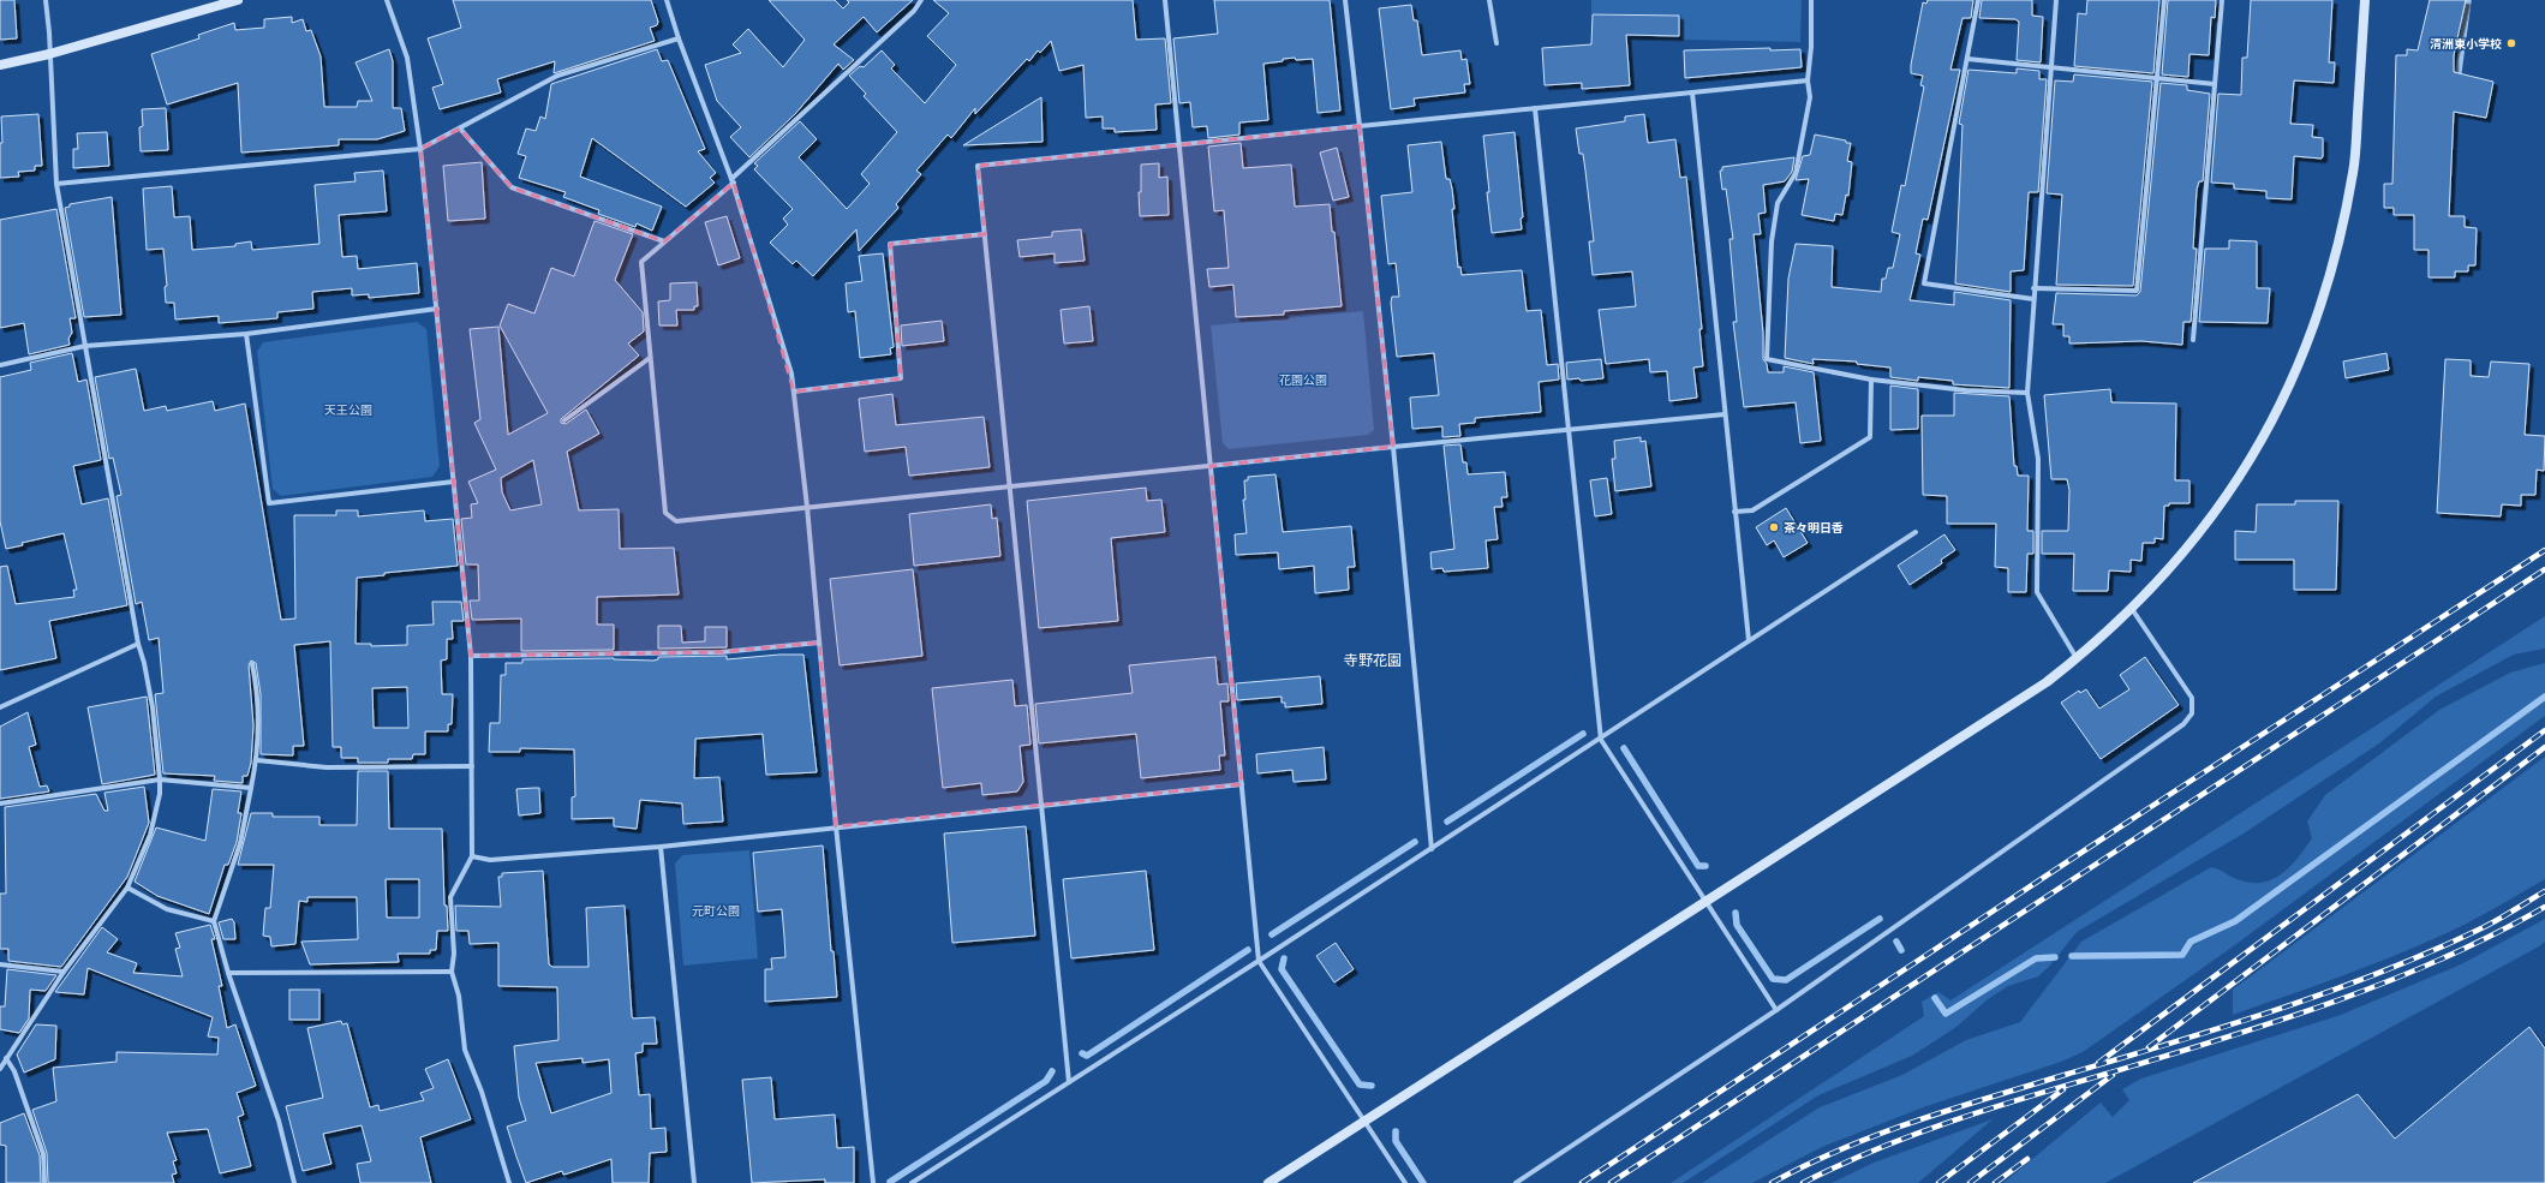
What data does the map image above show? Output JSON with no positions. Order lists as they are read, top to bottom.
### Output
{
  "districts": ["寺野花園"],
  "parks": ["花園公園", "天王公園", "元町公園"],
  "places": ["清洲東小学校", "茶々明日香"]
}
